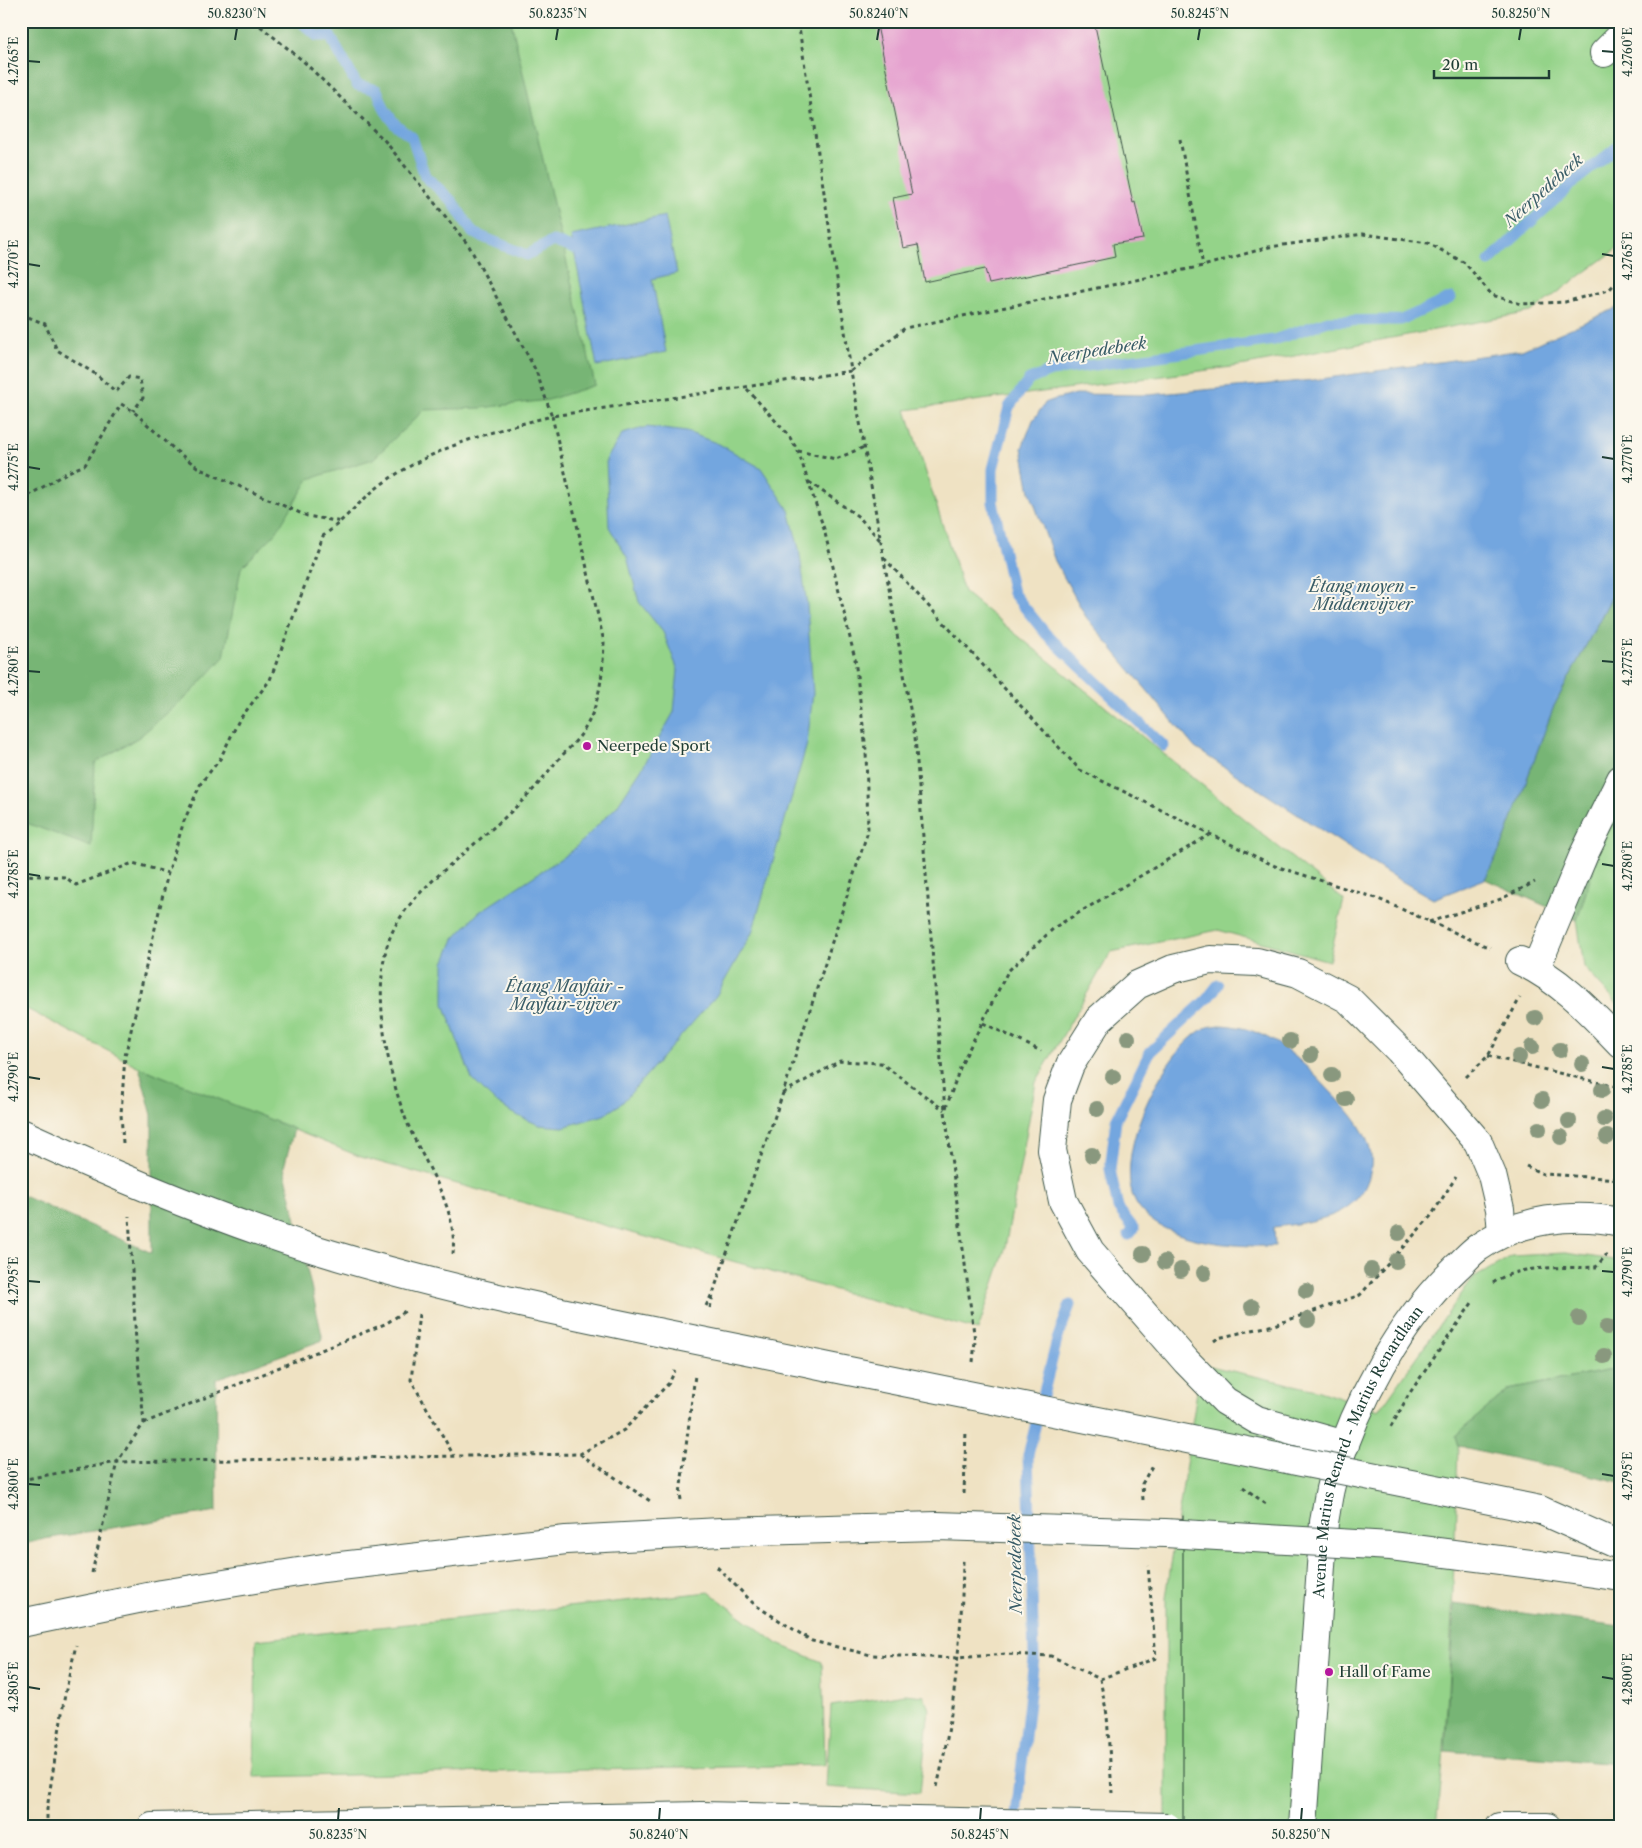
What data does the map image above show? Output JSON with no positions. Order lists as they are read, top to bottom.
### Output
{
  "streets": {
    "main road": ["Avenue Marius Renard - Marius Renardlaan"]
  },
  "water": ["Neerpedebeek", "Étang moyen - Middenvijver", "Étang Mayfair - Mayfair-vijver"],
  "places": ["Neerpede Sport", "Hall of Fame"],
  "scale_bar": "20 m",
  "coordinates": [
    "50.8230°N",
    "50.8235°N",
    "50.8240°N",
    "50.8245°N",
    "50.8250°N",
    "4.2760°E",
    "4.2765°E",
    "4.2770°E",
    "4.2775°E",
    "4.2780°E",
    "4.2785°E",
    "4.2790°E",
    "4.2795°E",
    "4.2800°E",
    "4.2805°E"
  ]
}
